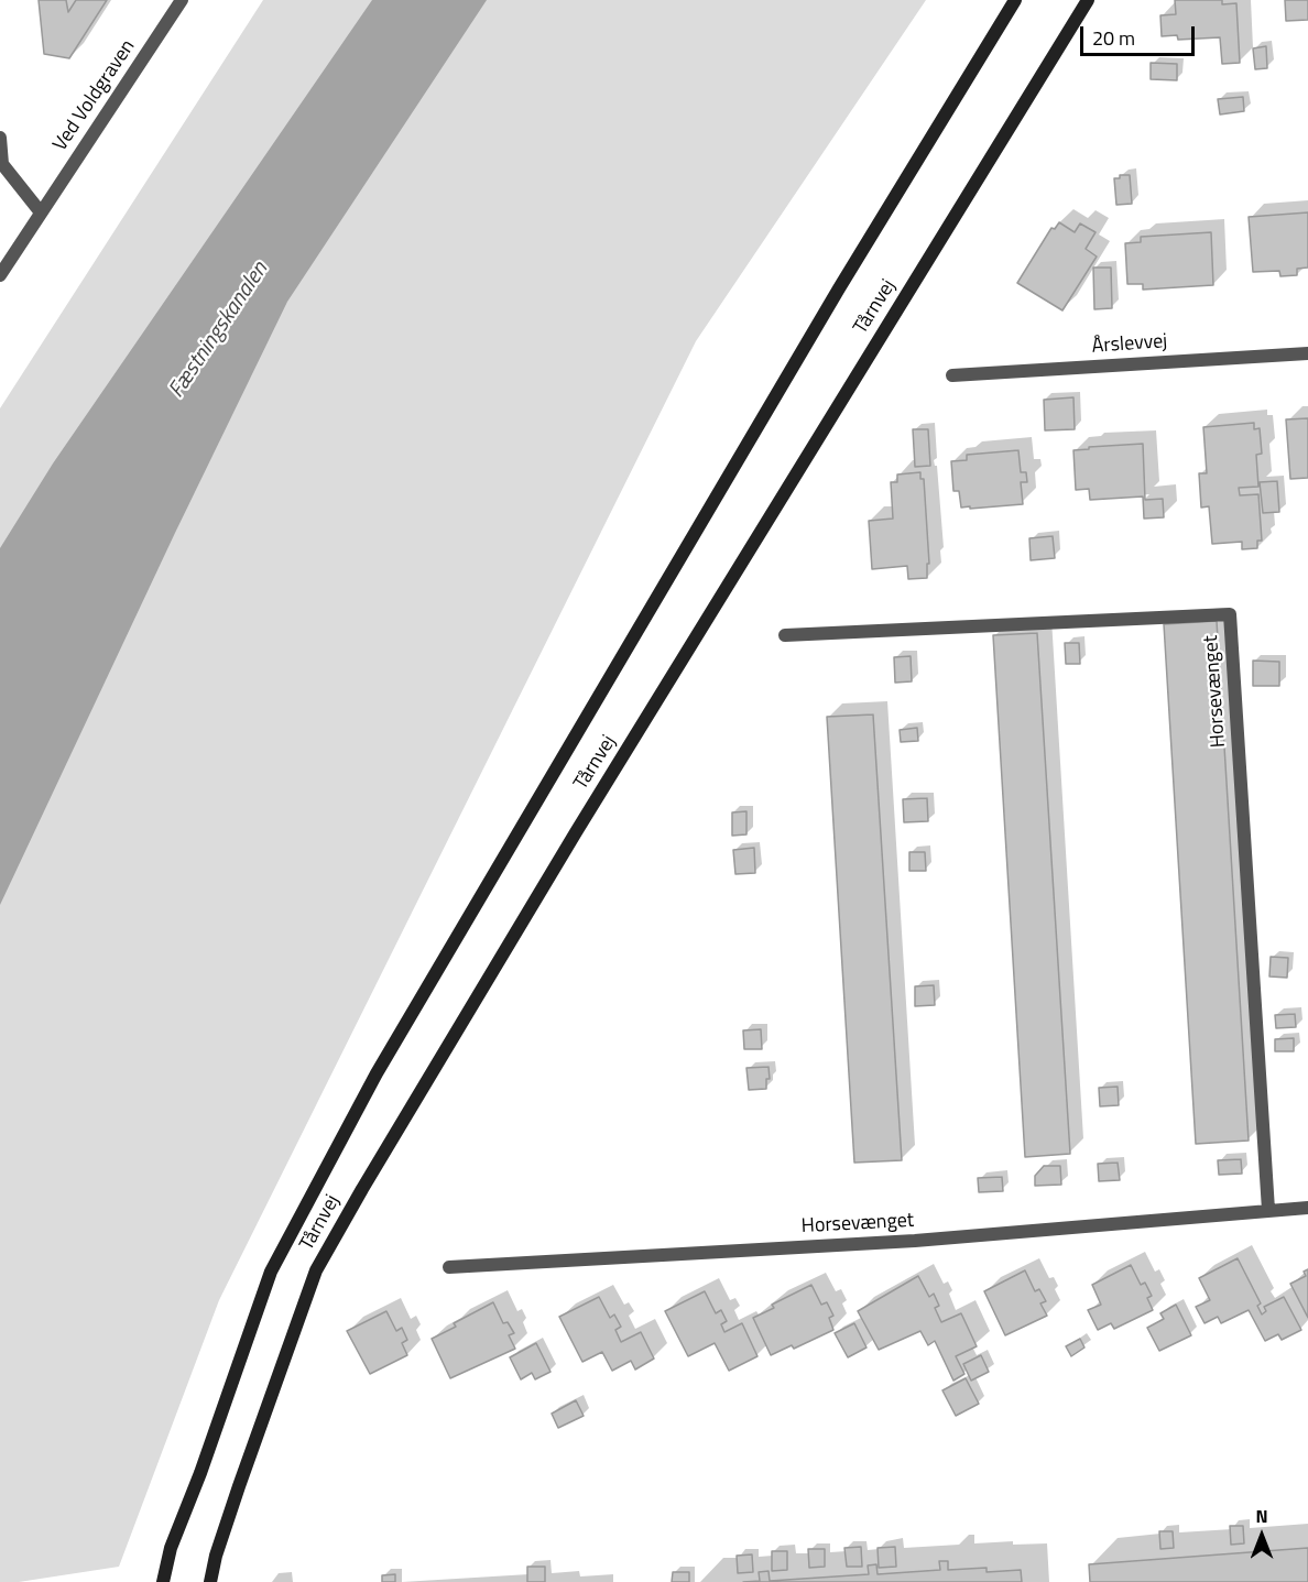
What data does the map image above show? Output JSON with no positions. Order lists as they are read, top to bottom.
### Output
{
  "streets": {
    "street": [
      "Ved Voldgraven",
      "Tårnvej",
      "Årslevvej",
      "Horsevænget"
    ]
  },
  "water": ["Fæstningskanalen"],
  "scale_bar": "20 m",
  "north": "top"
}
